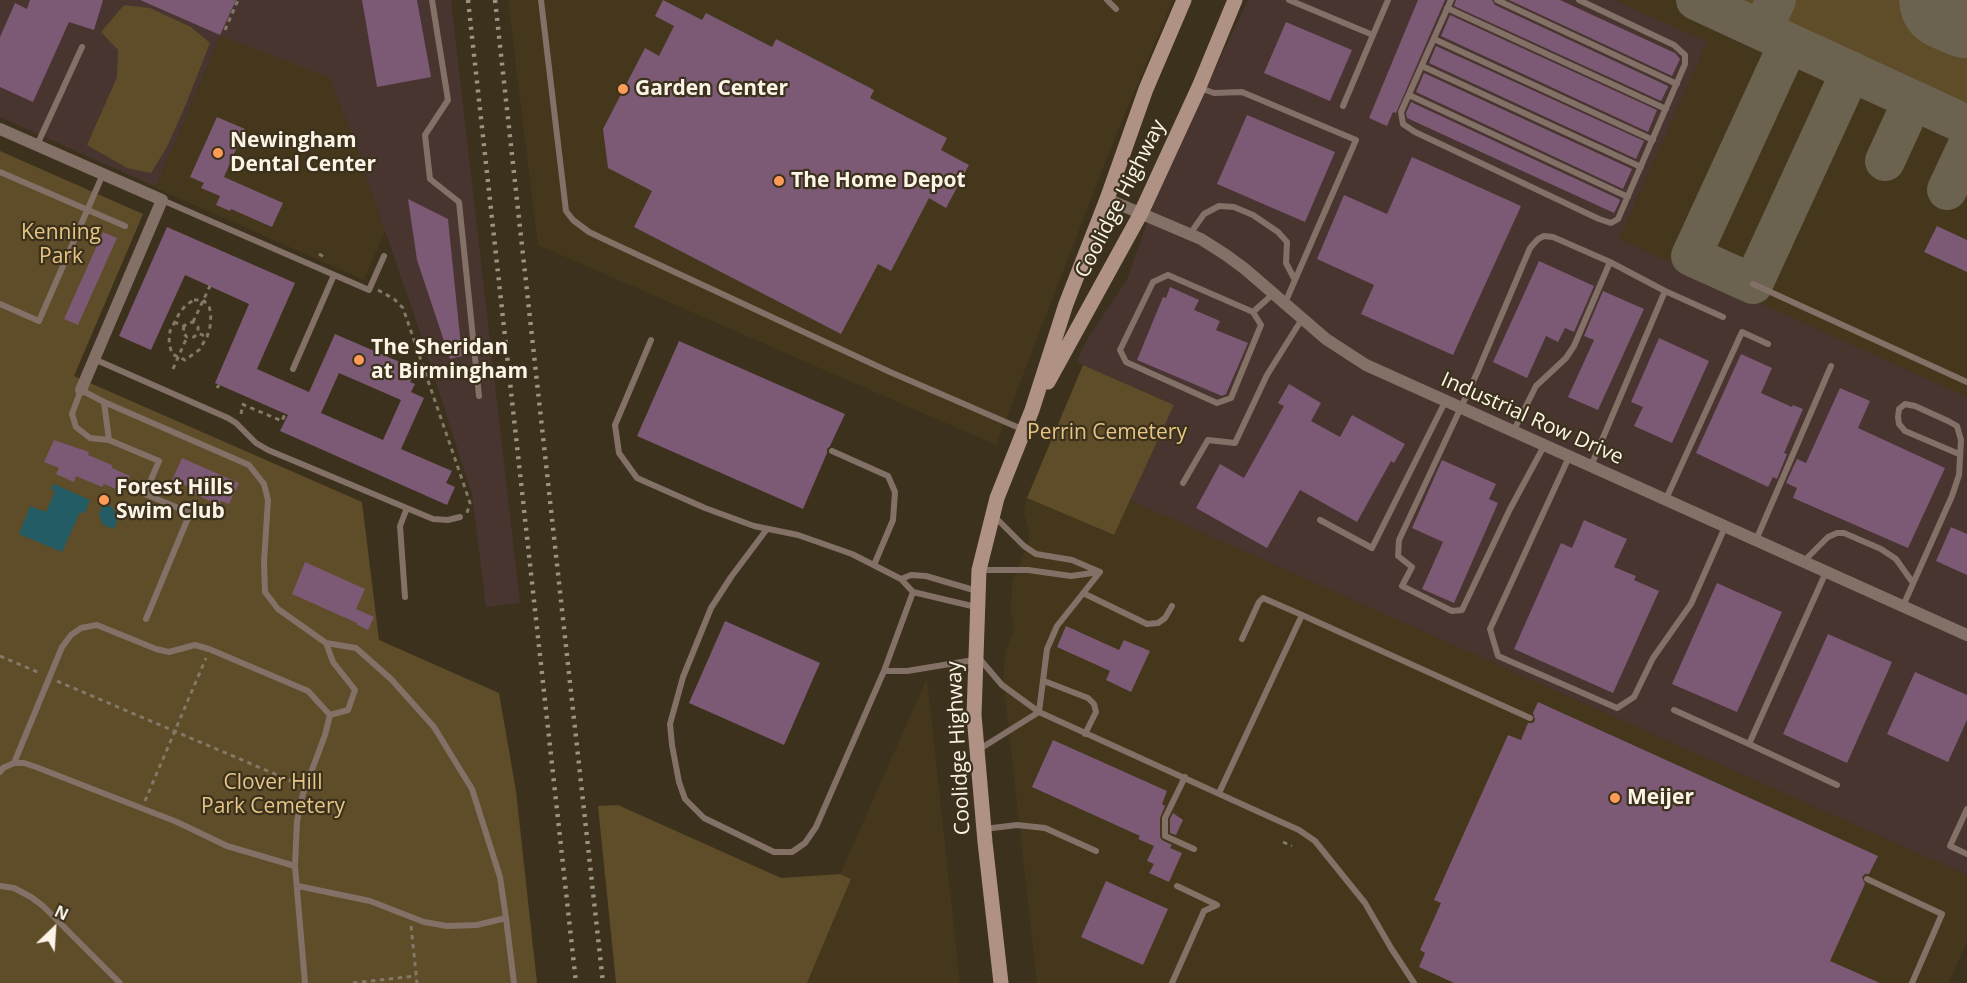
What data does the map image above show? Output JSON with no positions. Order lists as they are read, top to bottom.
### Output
{
  "streets": {
    "main road": ["Coolidge Highway"],
    "street": ["Industrial Row Drive"]
  },
  "crossings": [
    ["Coolidge Highway", "Industrial Row Drive"]
  ],
  "parks": ["Kenning Park", "Perrin Cemetery", "Clover Hill Park Cemetery"],
  "places": [
    "Garden Center",
    "Newingham Dental Center",
    "The Home Depot",
    "The Sheridan at Birmingham",
    "Forest Hills Swim Club",
    "Meijer"
  ],
  "north": "top right"
}
